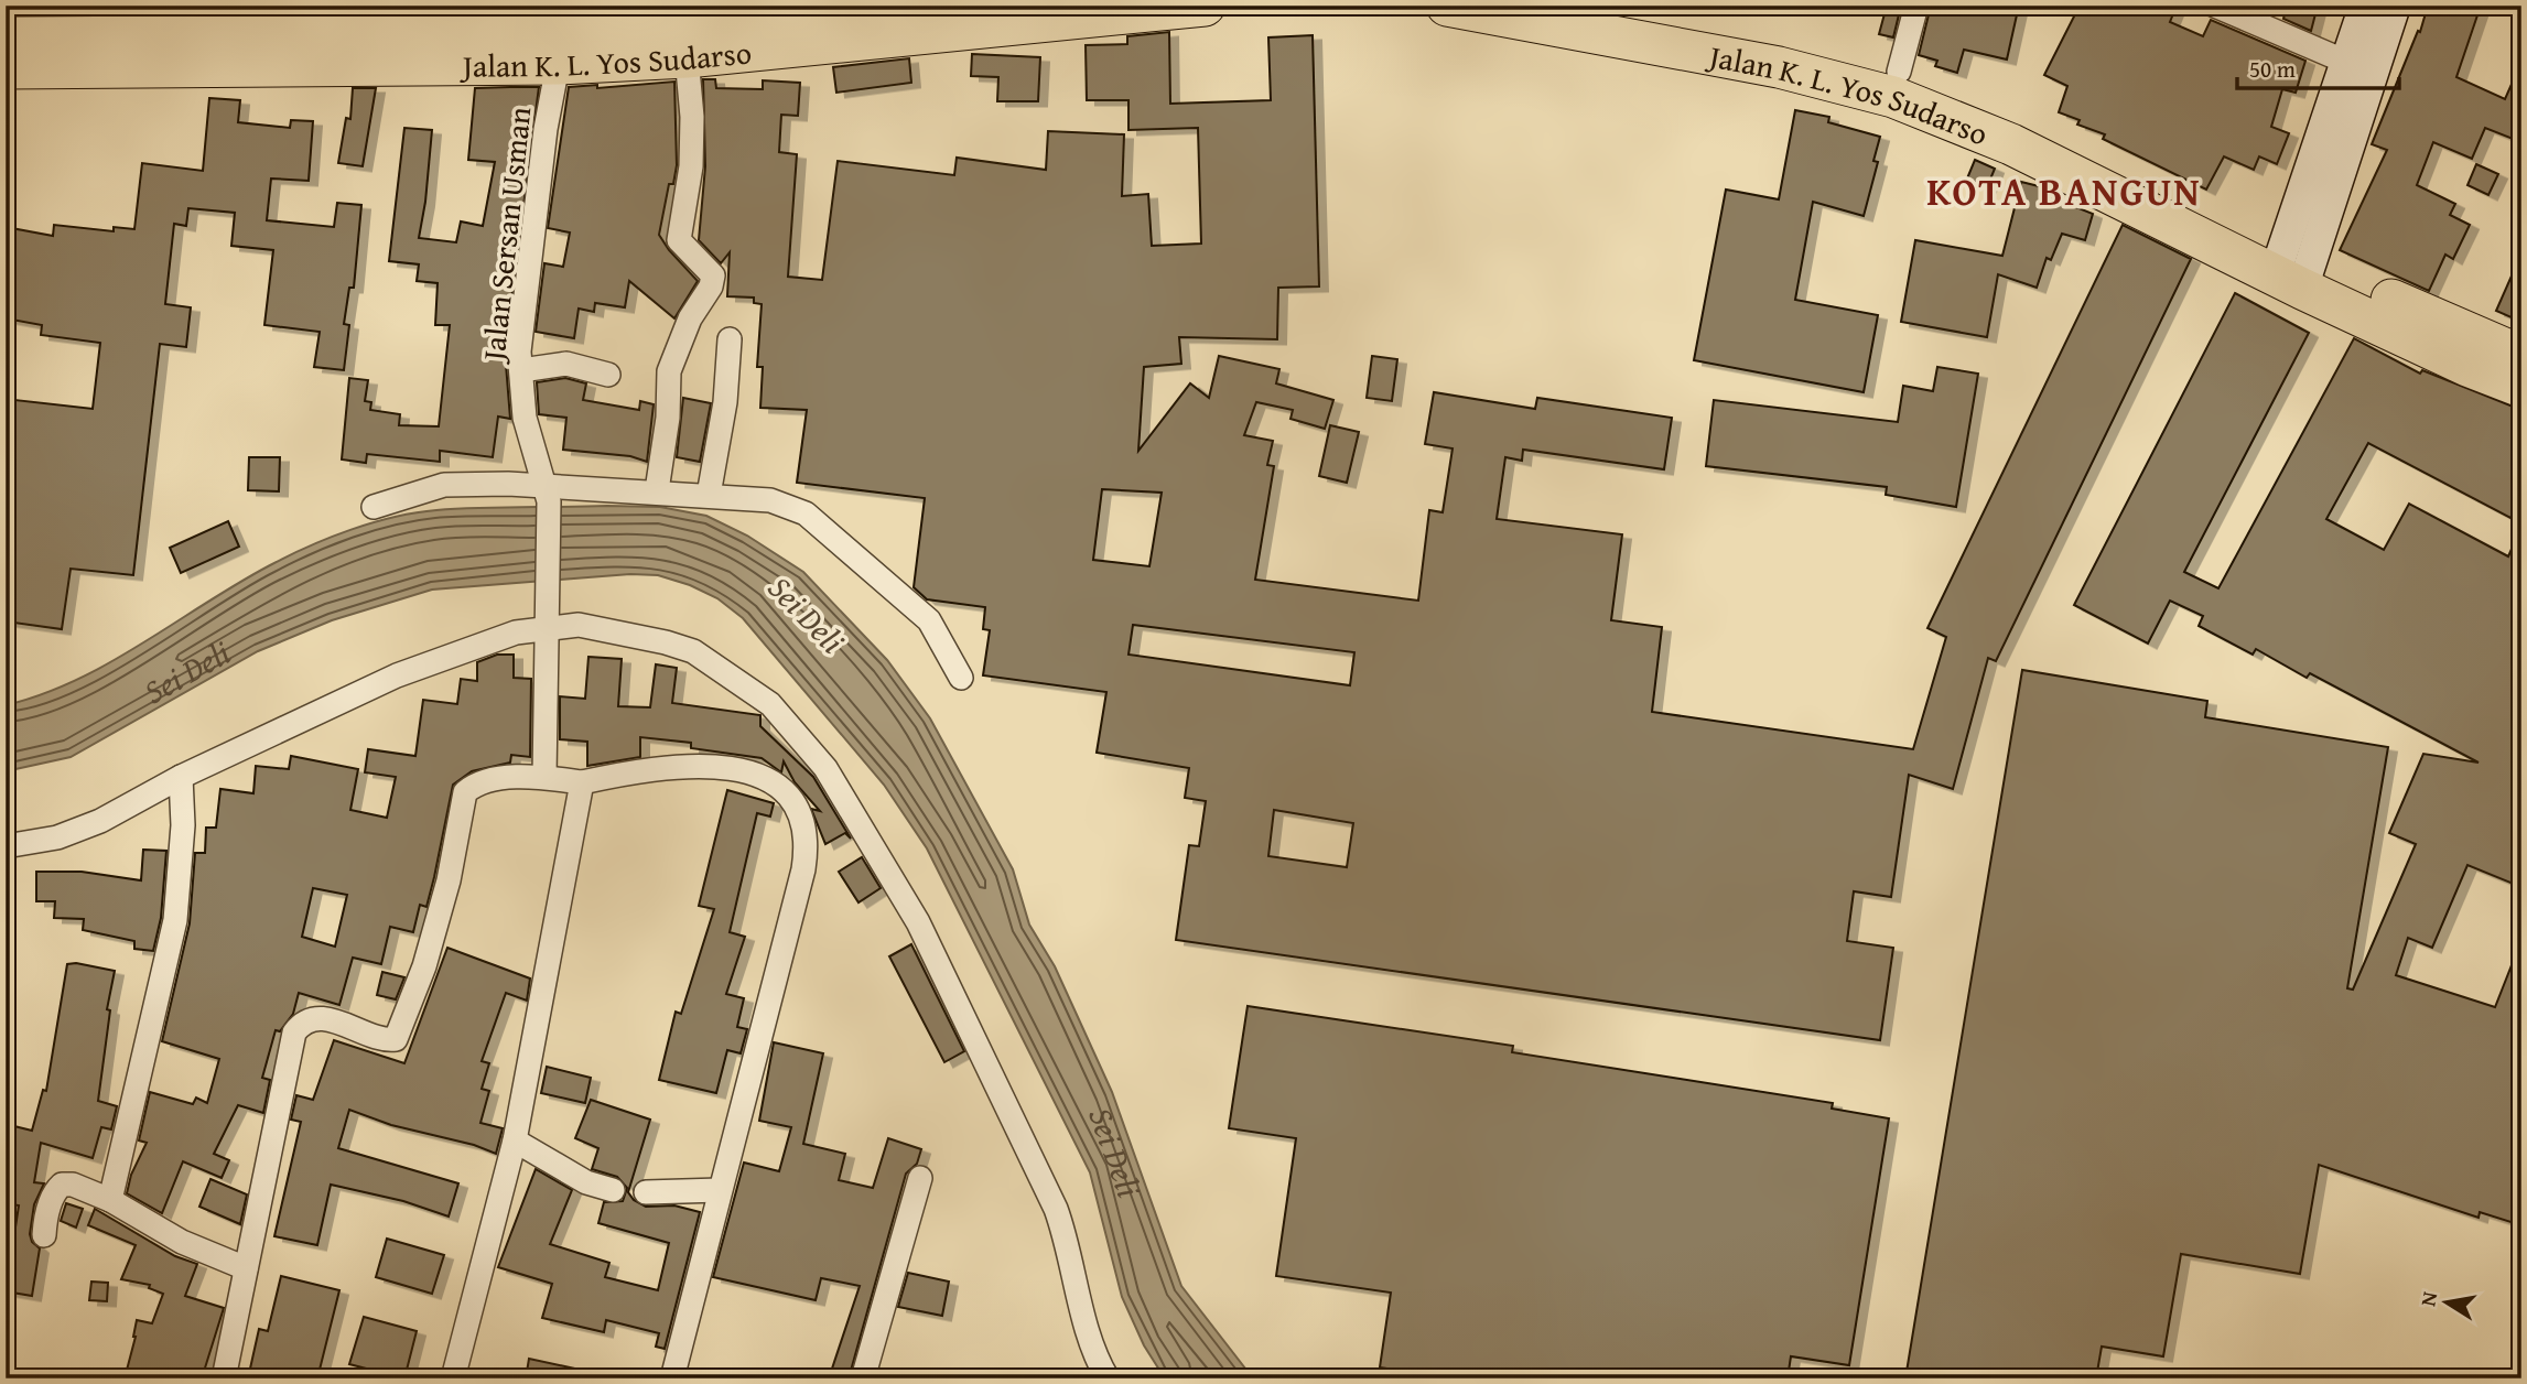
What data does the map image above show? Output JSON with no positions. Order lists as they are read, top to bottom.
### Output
{
  "streets": {
    "highway": ["Jalan K. L. Yos Sudarso"],
    "street": ["Jalan Sersan Usman"]
  },
  "crossings": [
    ["Jalan K. L. Yos Sudarso", "Jalan Sersan Usman"]
  ],
  "districts": ["KOTA BANGUN"],
  "water": ["Sei Deli"],
  "scale_bar": "50 m",
  "north": "left"
}
